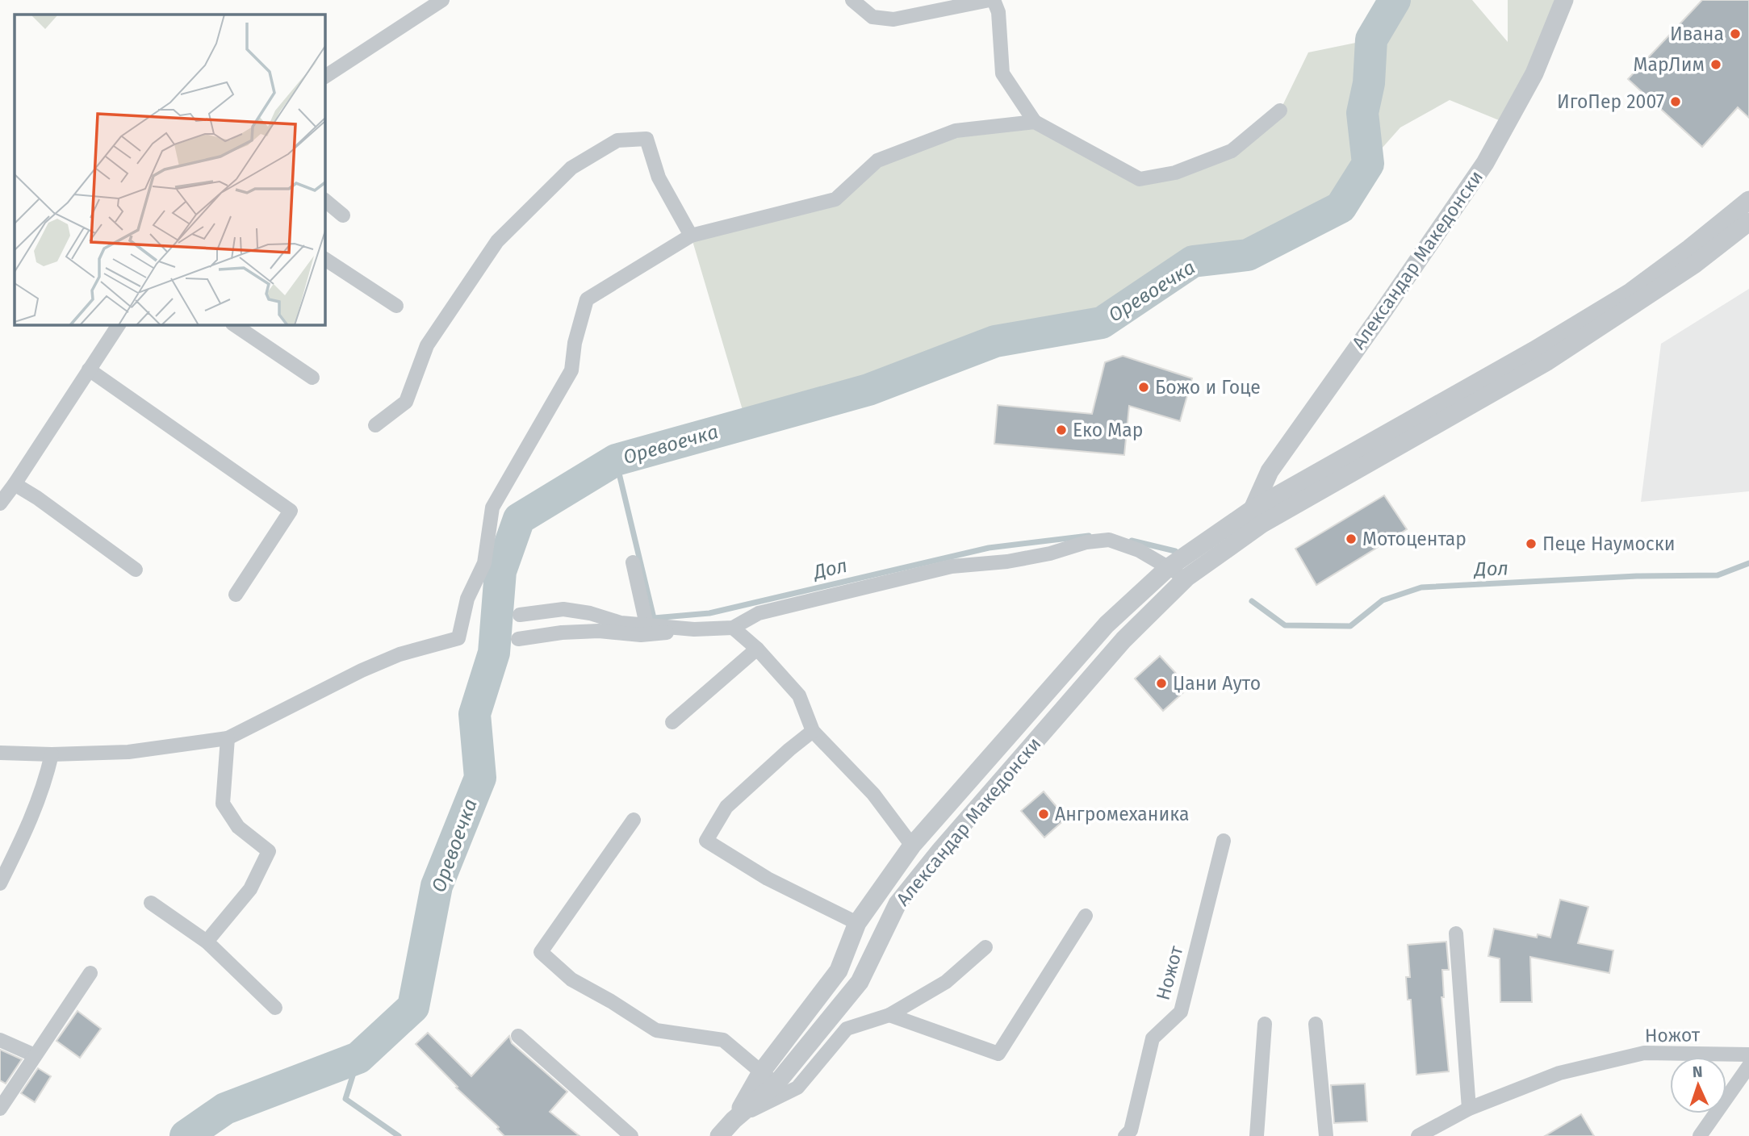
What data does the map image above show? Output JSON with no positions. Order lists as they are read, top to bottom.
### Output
{
  "streets": {
    "street": ["Александар Македонски", "Ножот"]
  },
  "water": ["Оревоечка", "Дол"],
  "places": [
    "Ивана",
    "МарЛим",
    "ИгоПер 2007",
    "Божо и Гоце",
    "Еко Мар",
    "Мотоцентар",
    "Пеце Наумоски",
    "Џани Ауто",
    "Ангромеханика"
  ],
  "north": "top"
}
